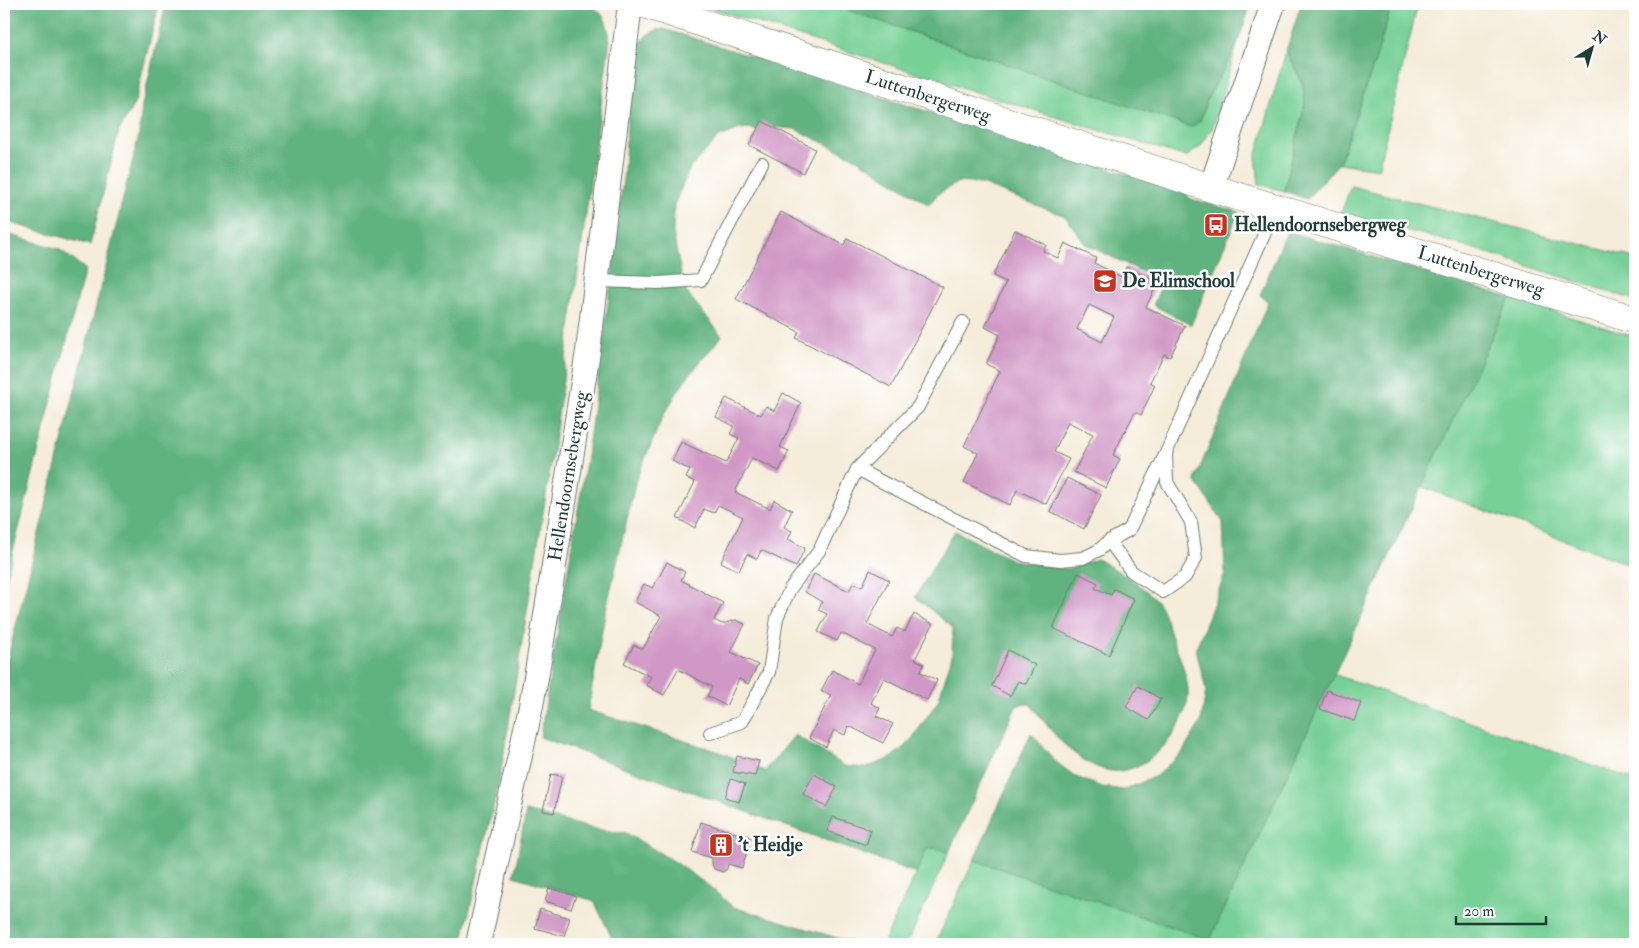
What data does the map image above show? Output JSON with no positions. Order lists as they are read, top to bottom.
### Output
{
  "streets": {
    "street": ["Luttenbergerweg", "Hellendoornsebergweg"]
  },
  "places": {
    "bus stop": ["Hellendoornsebergweg"],
    "school or university": ["De Elimschool"],
    "building": ["'t Heidje"]
  },
  "scale_bar": "20 m",
  "north": "top right"
}
